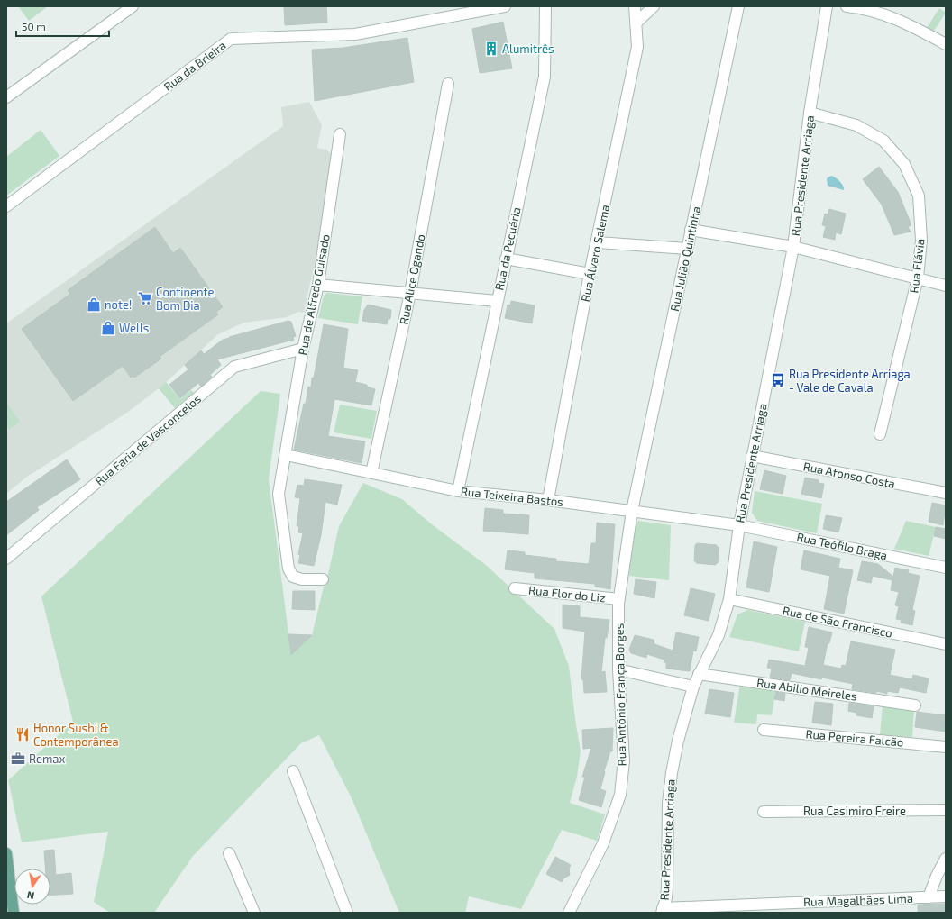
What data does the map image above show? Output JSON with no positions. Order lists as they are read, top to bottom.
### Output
{
  "streets": {
    "street": [
      "Rua da Brieira",
      "Rua Presidente Arriaga",
      "Rua da Pecuária",
      "Rua Álvaro Salema",
      "Rua Julião Quintinha",
      "Rua Flávia",
      "Rua Alice Ogando",
      "Rua de Alfredo Guisado",
      "Rua Faria de Vasconcelos",
      "Rua Afonso Costa",
      "Rua Teixeira Bastos",
      "Rua Teófilo Braga",
      "Rua Flor do Liz",
      "Rua de São Francisco",
      "Rua Abilio Meireles",
      "Rua António França Borges",
      "Rua Pereira Falcão",
      "Rua Casimiro Freire",
      "Rua Magalhães Lima"
    ]
  },
  "crossings": [
    ["Rua Presidente Arriaga", "Rua Flávia"],
    ["Rua Presidente Arriaga", "Rua Afonso Costa"],
    ["Rua Presidente Arriaga", "Rua Teixeira Bastos"],
    ["Rua Presidente Arriaga", "Rua Teófilo Braga"],
    ["Rua Presidente Arriaga", "Rua de São Francisco"],
    ["Rua Presidente Arriaga", "Rua Abilio Meireles"],
    ["Rua Presidente Arriaga", "Rua Magalhães Lima"],
    ["Rua da Pecuária", "Rua Teixeira Bastos"],
    ["Rua Álvaro Salema", "Rua Teixeira Bastos"],
    ["Rua Julião Quintinha", "Rua Teixeira Bastos"],
    ["Rua Julião Quintinha", "Rua António França Borges"],
    ["Rua Alice Ogando", "Rua Teixeira Bastos"],
    ["Rua de Alfredo Guisado", "Rua Faria de Vasconcelos"],
    ["Rua de Alfredo Guisado", "Rua Teixeira Bastos"],
    ["Rua Teixeira Bastos", "Rua Teófilo Braga"],
    ["Rua Teixeira Bastos", "Rua António França Borges"],
    ["Rua Flor do Liz", "Rua António França Borges"]
  ],
  "places": {
    "building": ["Alumitrês"],
    "supermarket": ["Continente Bom Dia"],
    "shop": ["note!", "Wells"],
    "bus stop": ["Rua Presidente Arriaga - Vale de Cavala"],
    "restaurant": ["Honor Sushi & Contemporânea"],
    "office": ["Remax"]
  },
  "scale_bar": "50 m",
  "north": "bottom"
}
